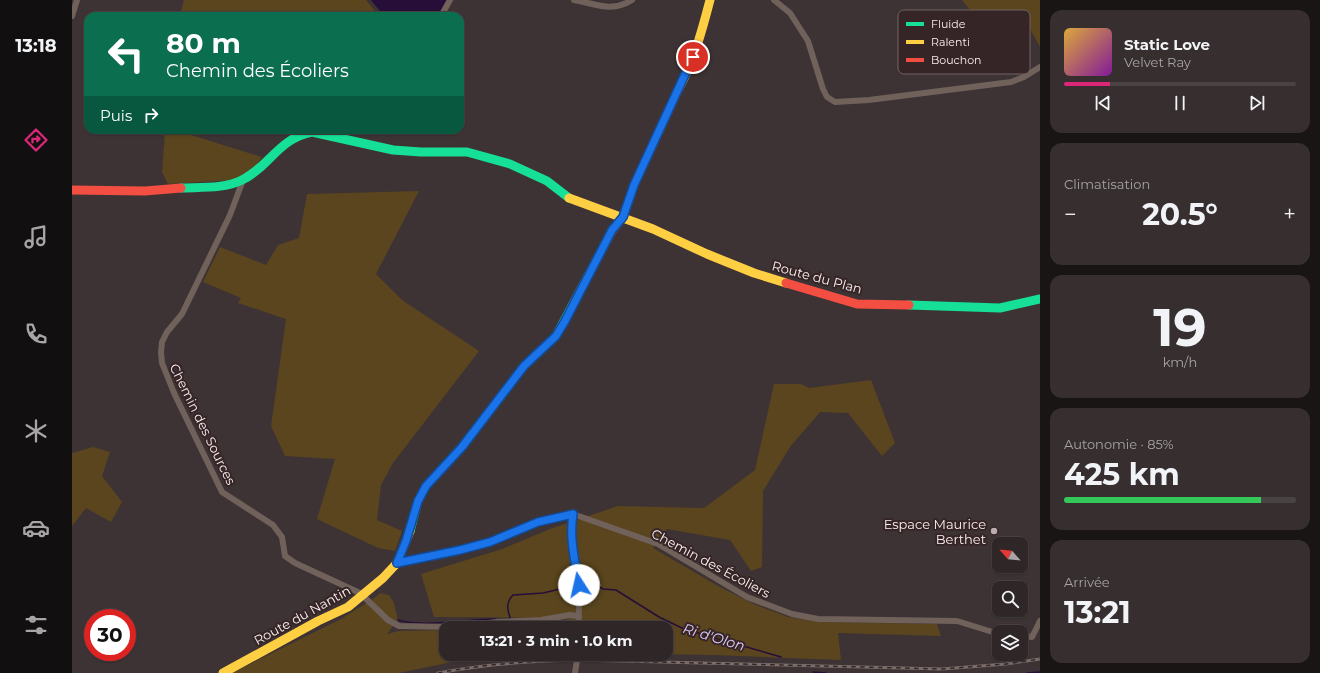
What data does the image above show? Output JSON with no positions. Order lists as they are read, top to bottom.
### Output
{
  "streets": {
    "street": [
      "Route du Plan",
      "Chemin des Sources",
      "Chemin des Écoliers",
      "Route du Nantin"
    ]
  },
  "crossings": [
    ["Route du Plan", "Chemin des Sources"],
    ["Route du Plan", "Route du Nantin"],
    ["Chemin des Sources", "Route du Nantin"]
  ],
  "water": ["Ri d'Olon"],
  "places": ["Espace Maurice Berthet"],
  "legend": ["Fluide", "Ralenti", "Bouchon"],
  "north": "top left",
  "page": {
    "tabs": "13:18",
    "turn": ["80 m", "Chemin des Écoliers"],
    "song": ["Static Love", "Velvet Ray"],
    "then": "Puis",
    "tile": [
      "Climatisation",
      ["19", "km/h"],
      ["Autonomie · 85%", "425 km"],
      ["Arrivée", "13:21"]
    ],
    "heat": ["−", "20.5°", "+"],
    "limit": "30",
    "trip": "13:21 · 3 min · 1.0 km"
  }
}
